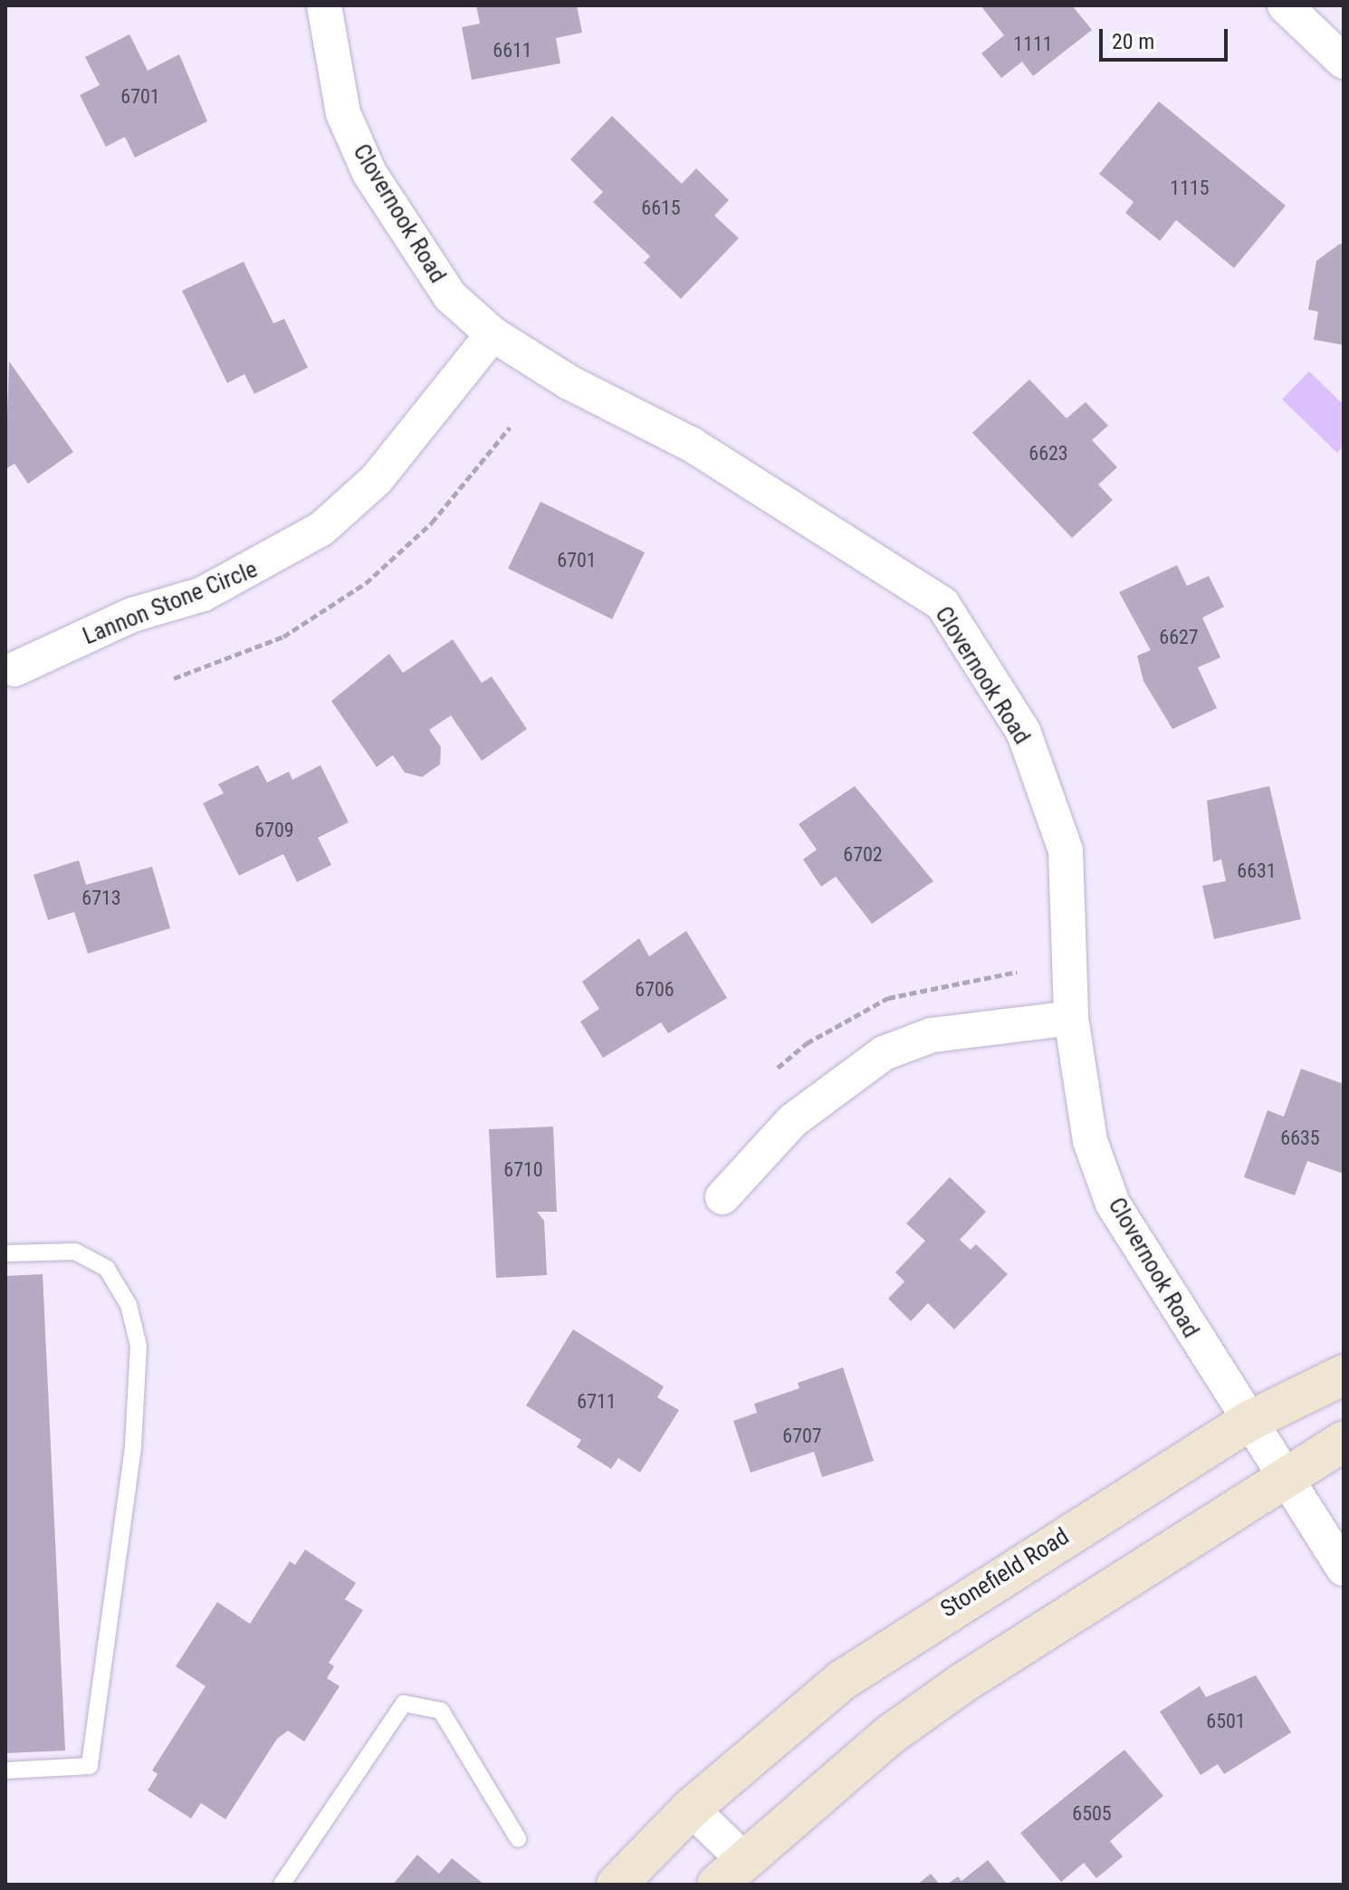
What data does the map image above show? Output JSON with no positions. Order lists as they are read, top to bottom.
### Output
{
  "streets": {
    "street": ["Clovernook Road", "Lannon Stone Circle", "Stonefield Road"]
  },
  "crossings": [
    ["Clovernook Road", "Lannon Stone Circle"],
    ["Clovernook Road", "Stonefield Road"]
  ],
  "house_numbers": [
    "1111",
    "6611",
    "6701",
    "1115",
    "6615",
    "6623",
    "6701",
    "6627",
    "6709",
    "6702",
    "6631",
    "6713",
    "6706",
    "6635",
    "6710",
    "6711",
    "6707",
    "6501",
    "6505"
  ],
  "scale_bar": "20 m"
}
